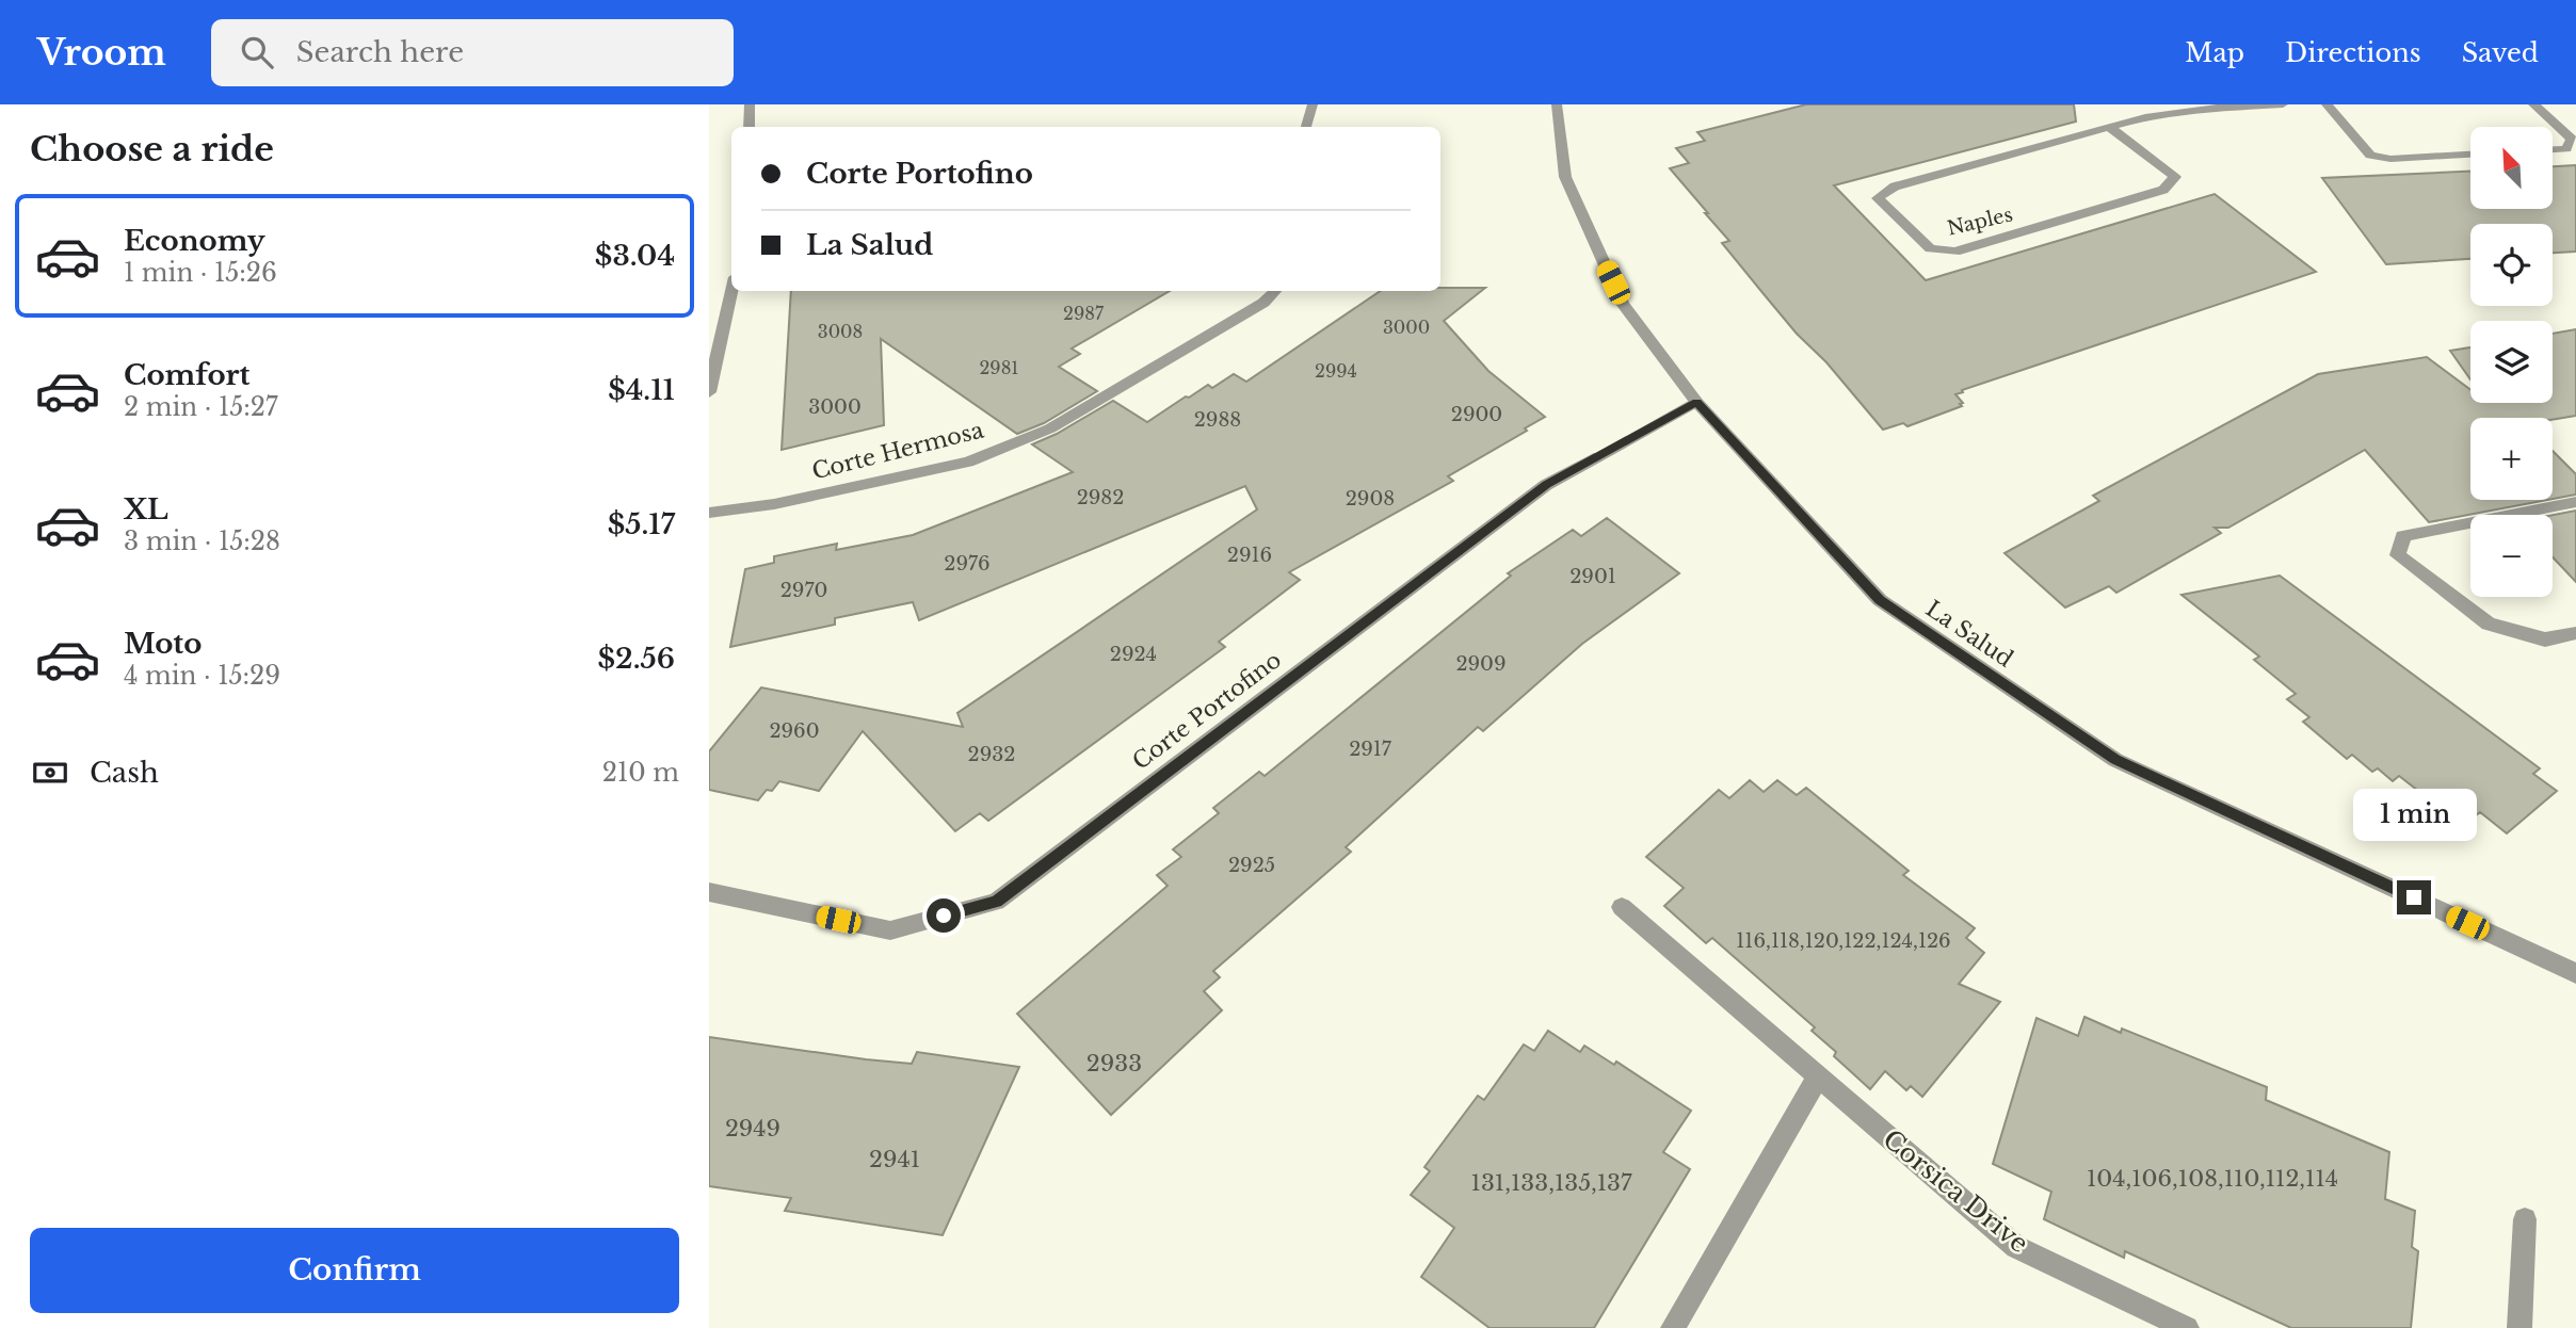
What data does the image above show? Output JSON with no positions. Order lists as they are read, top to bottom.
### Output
{
  "streets": {
    "street": [
      "Naples",
      "Corte Hermosa",
      "La Salud",
      "Corte Portofino",
      "Corsica Drive"
    ]
  },
  "crossings": [
    ["La Salud", "Corte Portofino"]
  ],
  "house_numbers": [
    "2987",
    "3000",
    "3008",
    "2981",
    "2994",
    "3000",
    "2900",
    "2988",
    "2982",
    "2908",
    "2916",
    "2976",
    "2901",
    "2970",
    "2924",
    "2909",
    "2960",
    "2917",
    "2932",
    "2925",
    "116,118,120,122,124,126",
    "2933",
    "2949",
    "2941",
    "104,106,108,110,112,114",
    "131,133,135,137"
  ],
  "north": "top left",
  "page": {
    "header": "Vroom",
    "search": "Search here",
    "nav": ["Map", "Directions", "Saved"],
    "heading": "Choose a ride",
    "map_buttons": ["+", "−"],
    "banner": ["Corte Portofino", "La Salud"],
    "list": [
      {
        "name": "Economy",
        "note": "1 min · 15:26",
        "value": "$3.04"
      },
      {
        "name": "Comfort",
        "note": "2 min · 15:27",
        "value": "$4.11"
      },
      {
        "name": "XL",
        "note": "3 min · 15:28",
        "value": "$5.17"
      },
      {
        "name": "Moto",
        "note": "4 min · 15:29",
        "value": "$2.56"
      }
    ],
    "pay": ["Cash", "210 m"],
    "bubble": "1 min",
    "buttons": "Confirm"
  }
}
